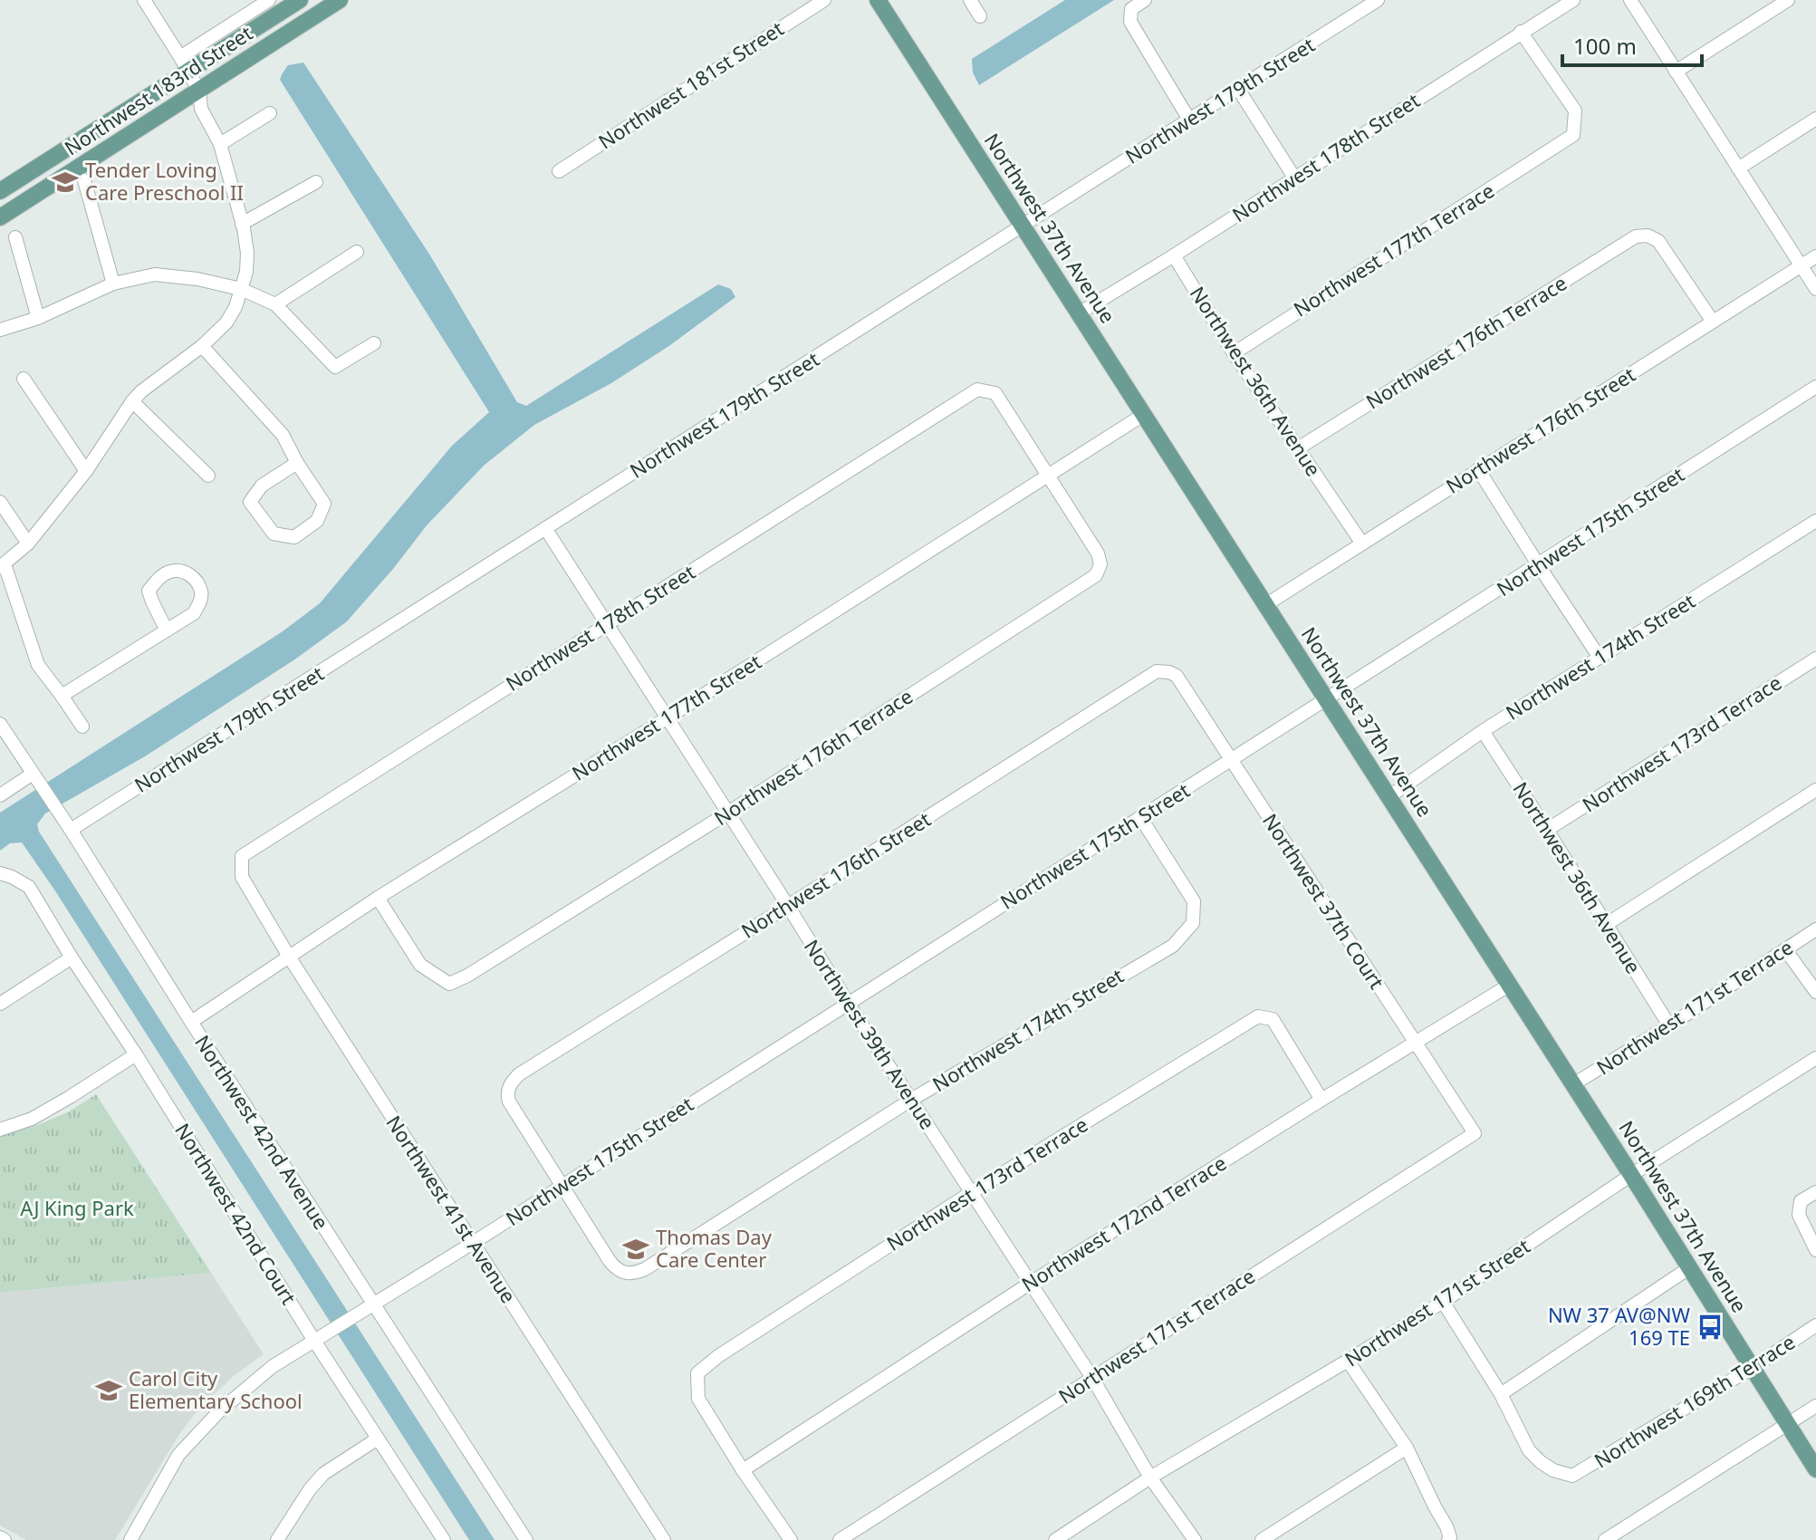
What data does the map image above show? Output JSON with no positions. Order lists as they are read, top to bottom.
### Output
{
  "streets": {
    "main road": ["Northwest 183rd Street", "Northwest 37th Avenue"],
    "street": [
      "Northwest 181st Street",
      "Northwest 179th Street",
      "Northwest 178th Street",
      "Northwest 177th Terrace",
      "Northwest 176th Terrace",
      "Northwest 36th Avenue",
      "Northwest 176th Street",
      "Northwest 175th Street",
      "Northwest 174th Street",
      "Northwest 177th Street",
      "Northwest 173rd Terrace",
      "Northwest 37th Court",
      "Northwest 171st Terrace",
      "Northwest 39th Avenue",
      "Northwest 42nd Avenue",
      "Northwest 41st Avenue",
      "Northwest 42nd Court",
      "Northwest 172nd Terrace",
      "Northwest 171st Street",
      "Northwest 169th Terrace"
    ]
  },
  "crossings": [
    ["Northwest 179th Street", "Northwest 37th Avenue"],
    ["Northwest 179th Street", "Northwest 39th Avenue"],
    ["Northwest 179th Street", "Northwest 42nd Avenue"],
    ["Northwest 178th Street", "Northwest 37th Avenue"],
    ["Northwest 178th Street", "Northwest 177th Terrace"],
    ["Northwest 178th Street", "Northwest 176th Terrace"],
    ["Northwest 178th Street", "Northwest 36th Avenue"],
    ["Northwest 178th Street", "Northwest 177th Street"],
    ["Northwest 178th Street", "Northwest 39th Avenue"],
    ["Northwest 178th Street", "Northwest 41st Avenue"],
    ["Northwest 37th Avenue", "Northwest 176th Street"],
    ["Northwest 37th Avenue", "Northwest 175th Street"],
    ["Northwest 37th Avenue", "Northwest 174th Street"],
    ["Northwest 37th Avenue", "Northwest 177th Street"],
    ["Northwest 37th Avenue", "Northwest 171st Terrace"],
    ["Northwest 37th Avenue", "Northwest 172nd Terrace"],
    ["Northwest 37th Avenue", "Northwest 171st Street"],
    ["Northwest 37th Avenue", "Northwest 169th Terrace"],
    ["Northwest 177th Terrace", "Northwest 36th Avenue"],
    ["Northwest 176th Terrace", "Northwest 36th Avenue"],
    ["Northwest 176th Terrace", "Northwest 176th Street"],
    ["Northwest 176th Terrace", "Northwest 177th Street"],
    ["Northwest 176th Terrace", "Northwest 39th Avenue"],
    ["Northwest 36th Avenue", "Northwest 176th Street"],
    ["Northwest 36th Avenue", "Northwest 174th Street"],
    ["Northwest 36th Avenue", "Northwest 173rd Terrace"],
    ["Northwest 36th Avenue", "Northwest 171st Terrace"],
    ["Northwest 176th Street", "Northwest 175th Street"],
    ["Northwest 176th Street", "Northwest 174th Street"],
    ["Northwest 176th Street", "Northwest 37th Court"],
    ["Northwest 176th Street", "Northwest 39th Avenue"],
    ["Northwest 175th Street", "Northwest 174th Street"],
    ["Northwest 175th Street", "Northwest 37th Court"],
    ["Northwest 175th Street", "Northwest 39th Avenue"],
    ["Northwest 175th Street", "Northwest 42nd Avenue"],
    ["Northwest 175th Street", "Northwest 41st Avenue"],
    ["Northwest 175th Street", "Northwest 42nd Court"],
    ["Northwest 174th Street", "Northwest 39th Avenue"],
    ["Northwest 177th Street", "Northwest 39th Avenue"],
    ["Northwest 177th Street", "Northwest 42nd Avenue"],
    ["Northwest 177th Street", "Northwest 41st Avenue"],
    ["Northwest 173rd Terrace", "Northwest 39th Avenue"],
    ["Northwest 173rd Terrace", "Northwest 172nd Terrace"],
    ["Northwest 37th Court", "Northwest 171st Terrace"],
    ["Northwest 37th Court", "Northwest 172nd Terrace"],
    ["Northwest 171st Terrace", "Northwest 39th Avenue"],
    ["Northwest 39th Avenue", "Northwest 172nd Terrace"],
    ["Northwest 39th Avenue", "Northwest 171st Street"]
  ],
  "parks": ["AJ King Park"],
  "places": {
    "school or university": ["Tender Loving Care Preschool II", "Thomas Day Care Center", "Carol City Elementary School"],
    "bus stop": ["NW 37 AV@NW 169 TE"]
  },
  "scale_bar": "100 m"
}
